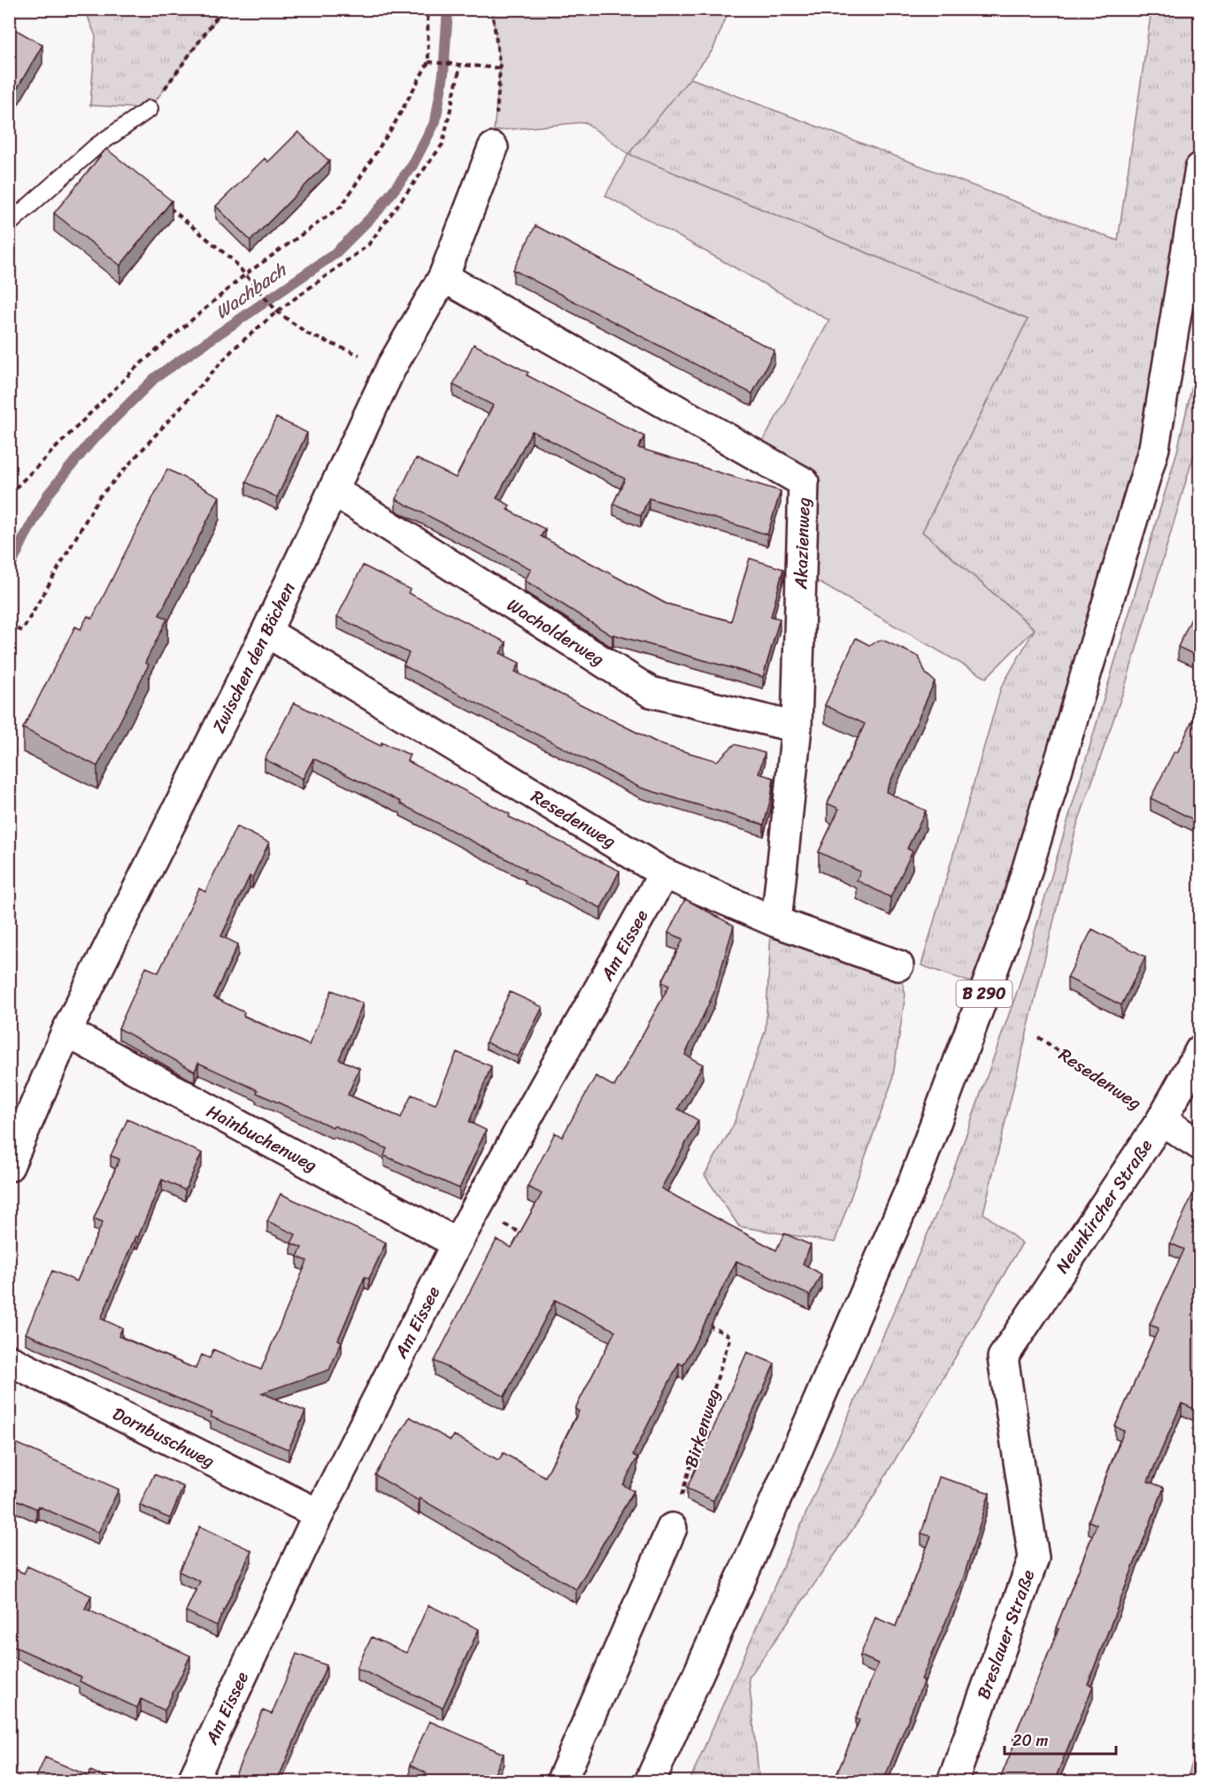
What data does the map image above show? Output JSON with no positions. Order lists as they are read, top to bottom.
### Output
{
  "streets": {
    "street": [
      "Akazienweg",
      "Wacholderweg",
      "Zwischen den Bächen",
      "Resedenweg",
      "Am Eissee",
      "B 290",
      "Hainbuchenweg",
      "Neunkircher Straße",
      "Dornbuschweg",
      "Breslauer Straße"
    ],
    "path": ["Birkenweg"]
  },
  "crossings": [
    ["Akazienweg", "Wacholderweg"],
    ["Akazienweg", "Zwischen den Bächen"],
    ["Akazienweg", "Resedenweg"],
    ["Wacholderweg", "Zwischen den Bächen"],
    ["Zwischen den Bächen", "Resedenweg"],
    ["Zwischen den Bächen", "Hainbuchenweg"],
    ["Resedenweg", "Am Eissee"],
    ["Resedenweg", "Neunkircher Straße"],
    ["Am Eissee", "Hainbuchenweg"],
    ["Am Eissee", "Dornbuschweg"],
    ["Neunkircher Straße", "Breslauer Straße"]
  ],
  "water": ["Wachbach"],
  "scale_bar": "20 m"
}
